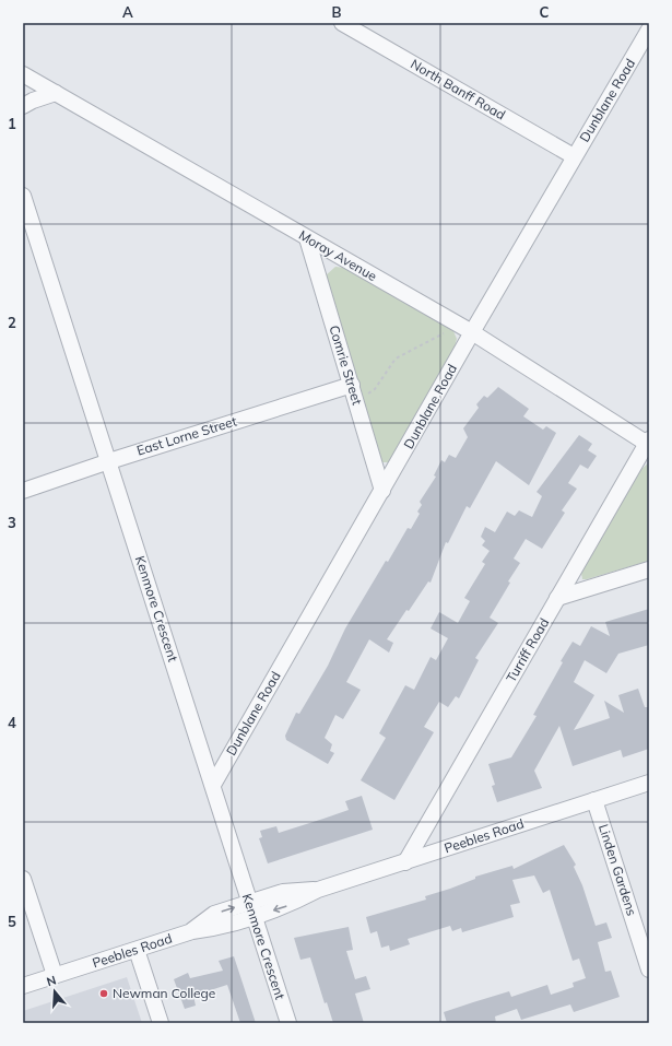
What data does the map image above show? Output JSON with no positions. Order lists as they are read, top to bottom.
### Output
{
  "streets": {
    "street": [
      "North Banff Road",
      "Dunblane Road",
      "Moray Avenue",
      "Comrie Street",
      "East Lorne Street",
      "Kenmore Crescent",
      "Turriff Road",
      "Peebles Road",
      "Linden Gardens"
    ]
  },
  "crossings": [
    ["North Banff Road", "Dunblane Road"],
    ["Dunblane Road", "Moray Avenue"],
    ["Dunblane Road", "Comrie Street"],
    ["Dunblane Road", "Kenmore Crescent"],
    ["Moray Avenue", "Comrie Street"],
    ["Moray Avenue", "Turriff Road"],
    ["Comrie Street", "East Lorne Street"],
    ["East Lorne Street", "Kenmore Crescent"],
    ["Kenmore Crescent", "Peebles Road"],
    ["Turriff Road", "Peebles Road"],
    ["Peebles Road", "Linden Gardens"]
  ],
  "places": ["Newman College"],
  "north": "top",
  "grid": {
    "columns": ["A", "B", "C"],
    "rows": [
      "1",
      "2",
      "3",
      "4",
      "5"
    ]
  }
}
